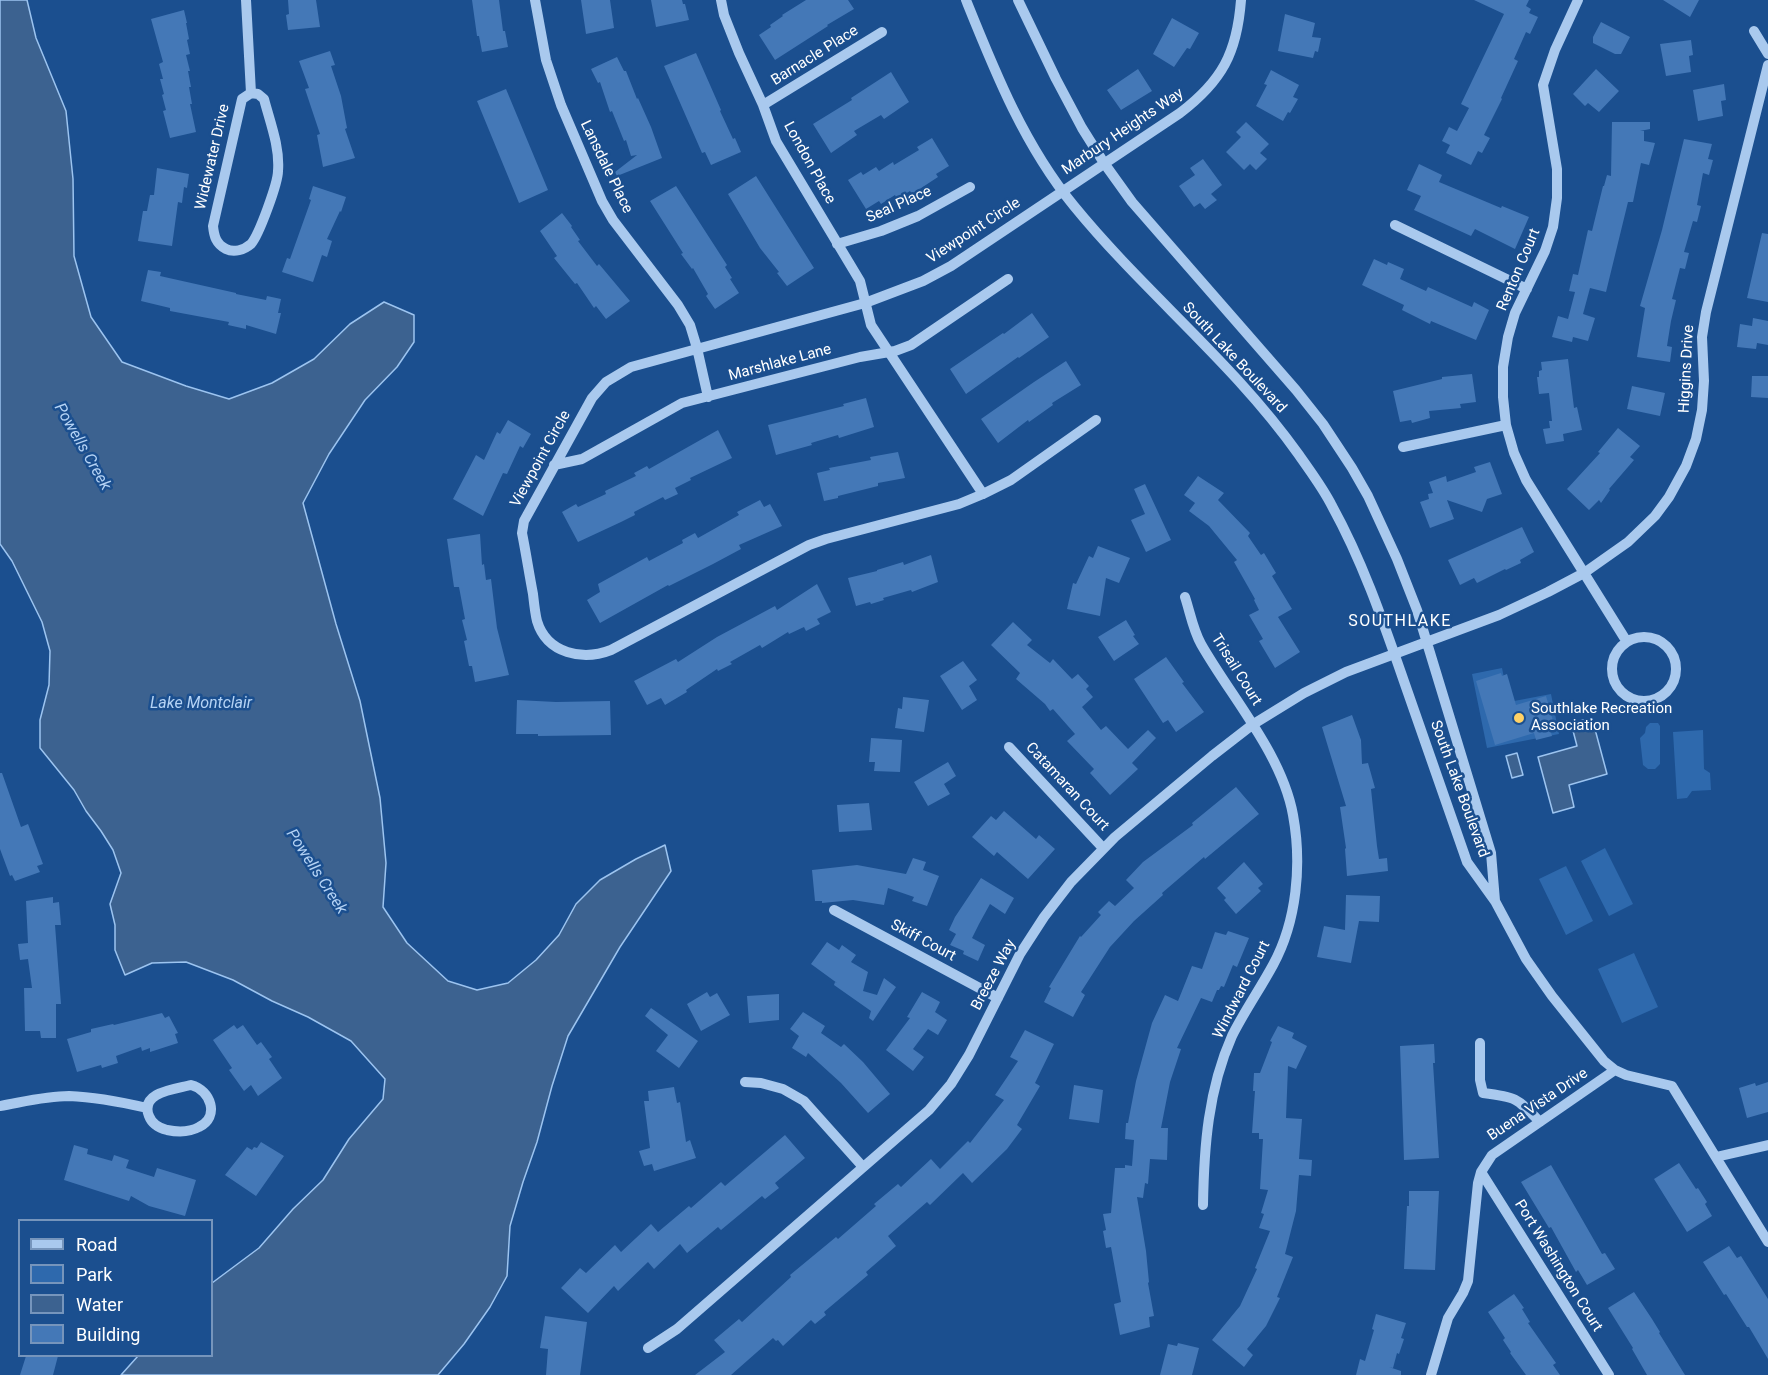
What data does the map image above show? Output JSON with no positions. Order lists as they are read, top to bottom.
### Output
{
  "streets": {
    "street": [
      "Barnacle Place",
      "Marbury Heights Way",
      "Widewater Drive",
      "London Place",
      "Lansdale Place",
      "Seal Place",
      "Viewpoint Circle",
      "Renton Court",
      "South Lake Boulevard",
      "Marshlake Lane",
      "Higgins Drive",
      "Trisail Court",
      "Catamaran Court",
      "Skiff Court",
      "Breeze Way",
      "Windward Court",
      "Buena Vista Drive",
      "Port Washington Court"
    ]
  },
  "crossings": [
    ["Barnacle Place", "London Place"],
    ["Marbury Heights Way", "Viewpoint Circle"],
    ["Marbury Heights Way", "South Lake Boulevard"],
    ["London Place", "Seal Place"],
    ["London Place", "Viewpoint Circle"],
    ["Lansdale Place", "Viewpoint Circle"],
    ["Lansdale Place", "Marshlake Lane"],
    ["Viewpoint Circle", "South Lake Boulevard"],
    ["Viewpoint Circle", "Marshlake Lane"],
    ["Renton Court", "Higgins Drive"],
    ["South Lake Boulevard", "Higgins Drive"],
    ["South Lake Boulevard", "Breeze Way"],
    ["Higgins Drive", "Breeze Way"],
    ["Trisail Court", "Breeze Way"],
    ["Trisail Court", "Windward Court"],
    ["Catamaran Court", "Breeze Way"],
    ["Skiff Court", "Breeze Way"],
    ["Breeze Way", "Windward Court"],
    ["Buena Vista Drive", "Port Washington Court"]
  ],
  "districts": ["SOUTHLAKE"],
  "water": ["Powells Creek", "Lake Montclair"],
  "places": ["Southlake Recreation Association"],
  "legend": [
    "Road",
    "Park",
    "Water",
    "Building"
  ]
}
